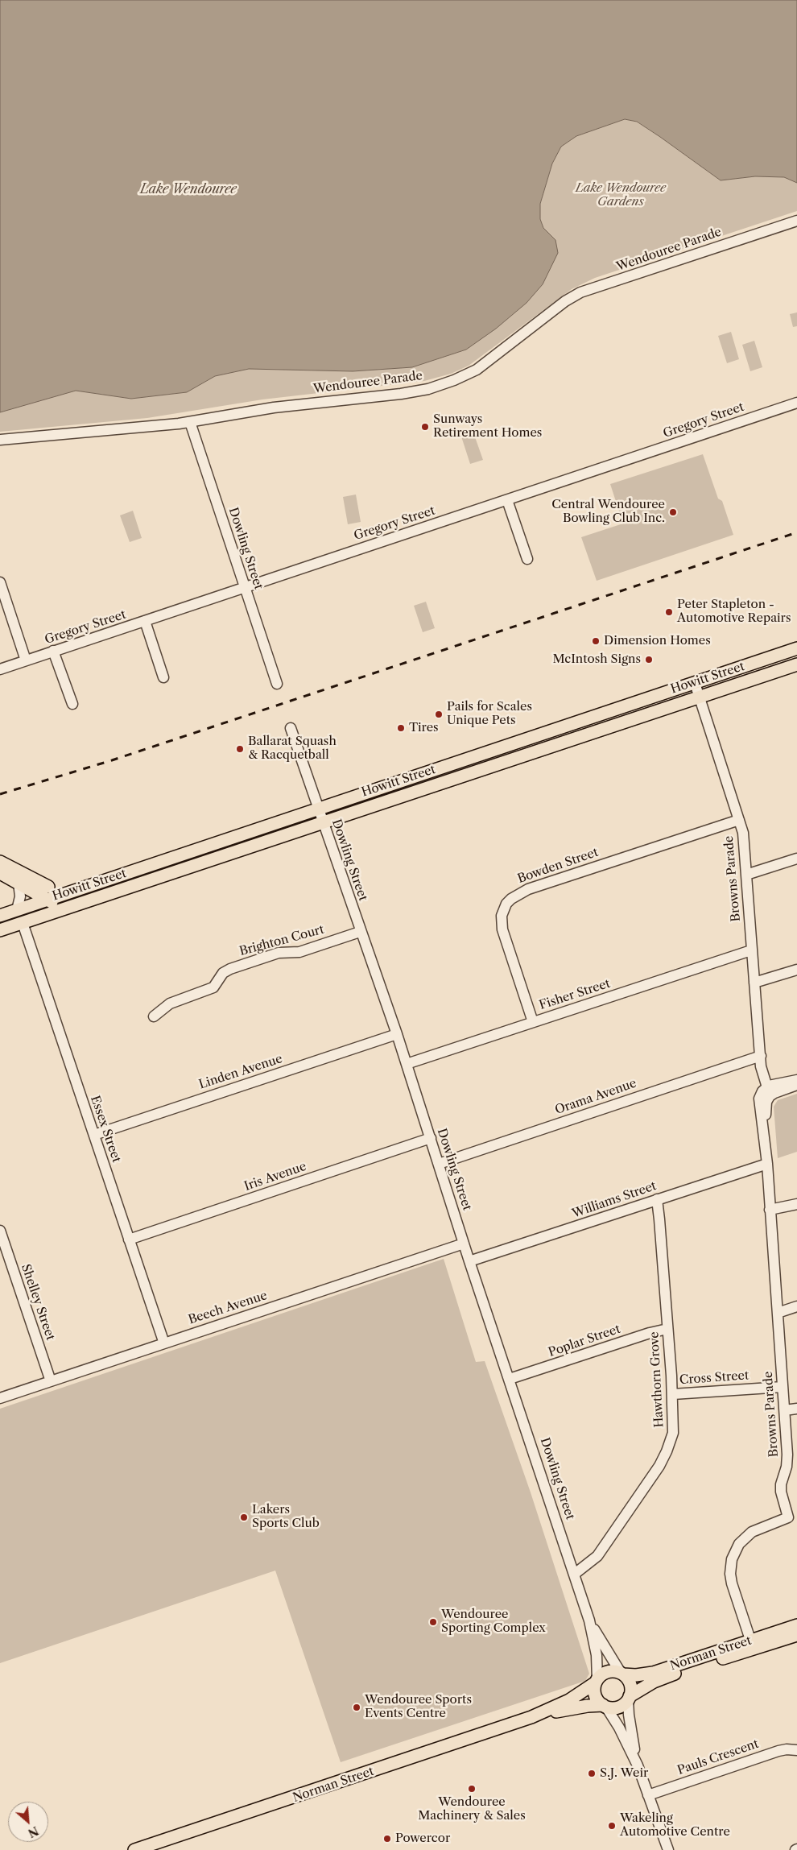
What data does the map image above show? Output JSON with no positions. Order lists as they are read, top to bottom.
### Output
{
  "streets": {
    "main road": ["Howitt Street", "Norman Street"],
    "street": [
      "Wendouree Parade",
      "Gregory Street",
      "Dowling Street",
      "Bowden Street",
      "Browns Parade",
      "Brighton Court",
      "Fisher Street",
      "Linden Avenue",
      "Orama Avenue",
      "Essex Street",
      "Iris Avenue",
      "Williams Street",
      "Shelley Street",
      "Beech Avenue",
      "Poplar Street",
      "Cross Street",
      "Hawthorn Grove",
      "Pauls Crescent"
    ]
  },
  "crossings": [
    ["Wendouree Parade", "Dowling Street"],
    ["Gregory Street", "Dowling Street"],
    ["Dowling Street", "Howitt Street"],
    ["Dowling Street", "Brighton Court"],
    ["Dowling Street", "Fisher Street"],
    ["Dowling Street", "Linden Avenue"],
    ["Dowling Street", "Orama Avenue"],
    ["Dowling Street", "Iris Avenue"],
    ["Dowling Street", "Williams Street"],
    ["Dowling Street", "Beech Avenue"],
    ["Dowling Street", "Poplar Street"],
    ["Dowling Street", "Hawthorn Grove"],
    ["Dowling Street", "Norman Street"],
    ["Howitt Street", "Browns Parade"],
    ["Howitt Street", "Essex Street"],
    ["Bowden Street", "Browns Parade"],
    ["Bowden Street", "Fisher Street"],
    ["Browns Parade", "Fisher Street"],
    ["Browns Parade", "Orama Avenue"],
    ["Browns Parade", "Williams Street"],
    ["Browns Parade", "Cross Street"],
    ["Browns Parade", "Norman Street"],
    ["Linden Avenue", "Essex Street"],
    ["Essex Street", "Iris Avenue"],
    ["Essex Street", "Beech Avenue"],
    ["Williams Street", "Hawthorn Grove"],
    ["Shelley Street", "Beech Avenue"],
    ["Poplar Street", "Hawthorn Grove"],
    ["Cross Street", "Hawthorn Grove"]
  ],
  "water": ["Lake Wendouree"],
  "parks": ["Lake Wendouree Gardens"],
  "places": [
    "Sunways Retirement Homes",
    "Central Wendouree Bowling Club Inc.",
    "Peter Stapleton - Automotive Repairs",
    "Dimension Homes",
    "McIntosh Signs",
    "Pails for Scales Unique Pets",
    "Tires",
    "Ballarat Squash & Racquetball",
    "Lakers Sports Club",
    "Wendouree Sporting Complex",
    "Wendouree Sports Events Centre",
    "S.J. Weir",
    "Wendouree Machinery & Sales",
    "Wakeling Automotive Centre",
    "Powercor"
  ],
  "north": "bottom right"
}
